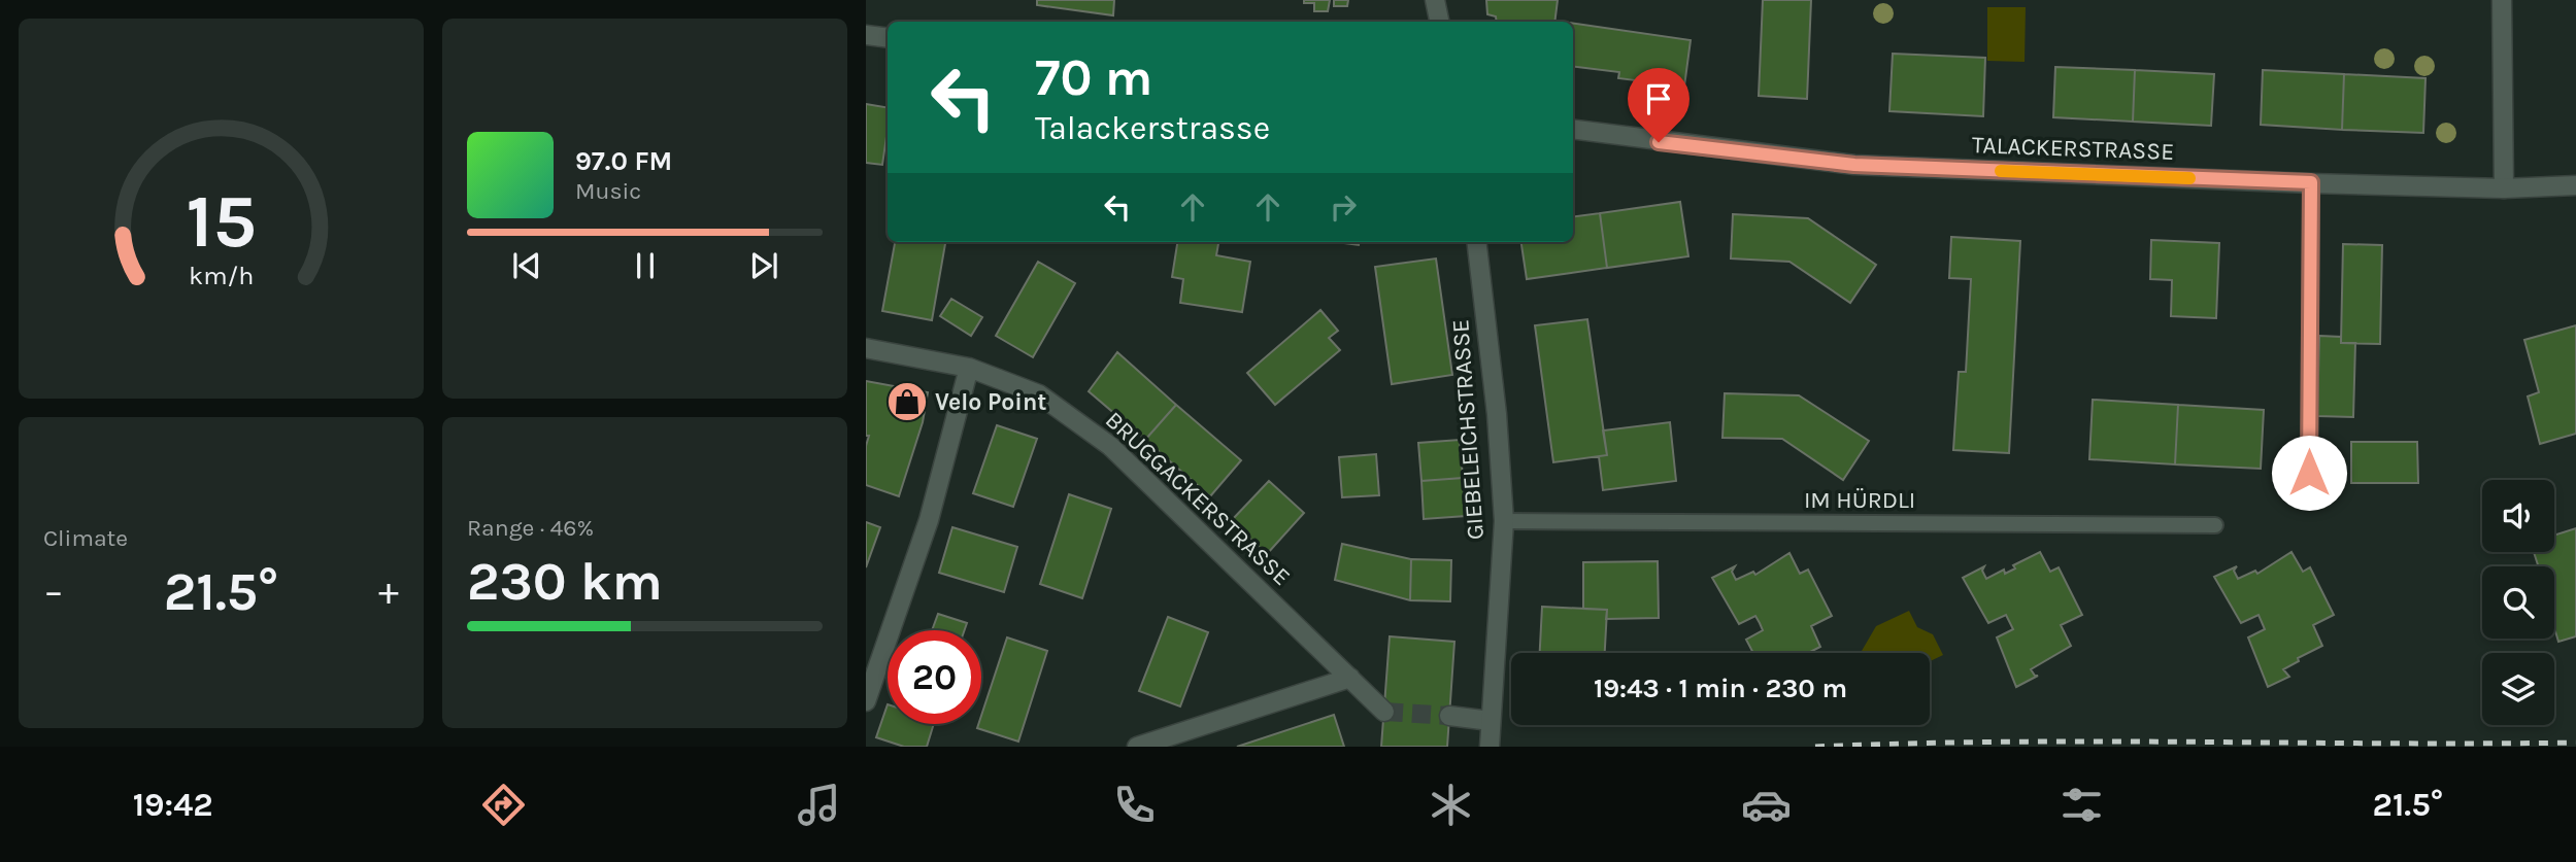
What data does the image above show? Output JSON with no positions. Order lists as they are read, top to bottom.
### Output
{
  "streets": {
    "street": ["TALACKERSTRASSE", "GIEBELEICHSTRASSE", "BRUGGACKERSTRASSE"],
    "lane": ["IM HÜRDLI"]
  },
  "crossings": [
    ["GIEBELEICHSTRASSE", "IM HÜRDLI"]
  ],
  "places": {
    "shop": ["Velo Point"]
  },
  "page": {
    "turn": ["70 m", "Talackerstrasse"],
    "song": ["97.0 FM", "Music"],
    "tile": [
      "Climate",
      ["Range · 46%", "230 km"]
    ],
    "heat": ["−", "21.5°", "+"],
    "limit": "20",
    "trip": "19:43 · 1 min · 230 m",
    "tabs": ["19:42", "21.5°"],
    "gauge": ["15", "km/h"]
  }
}
